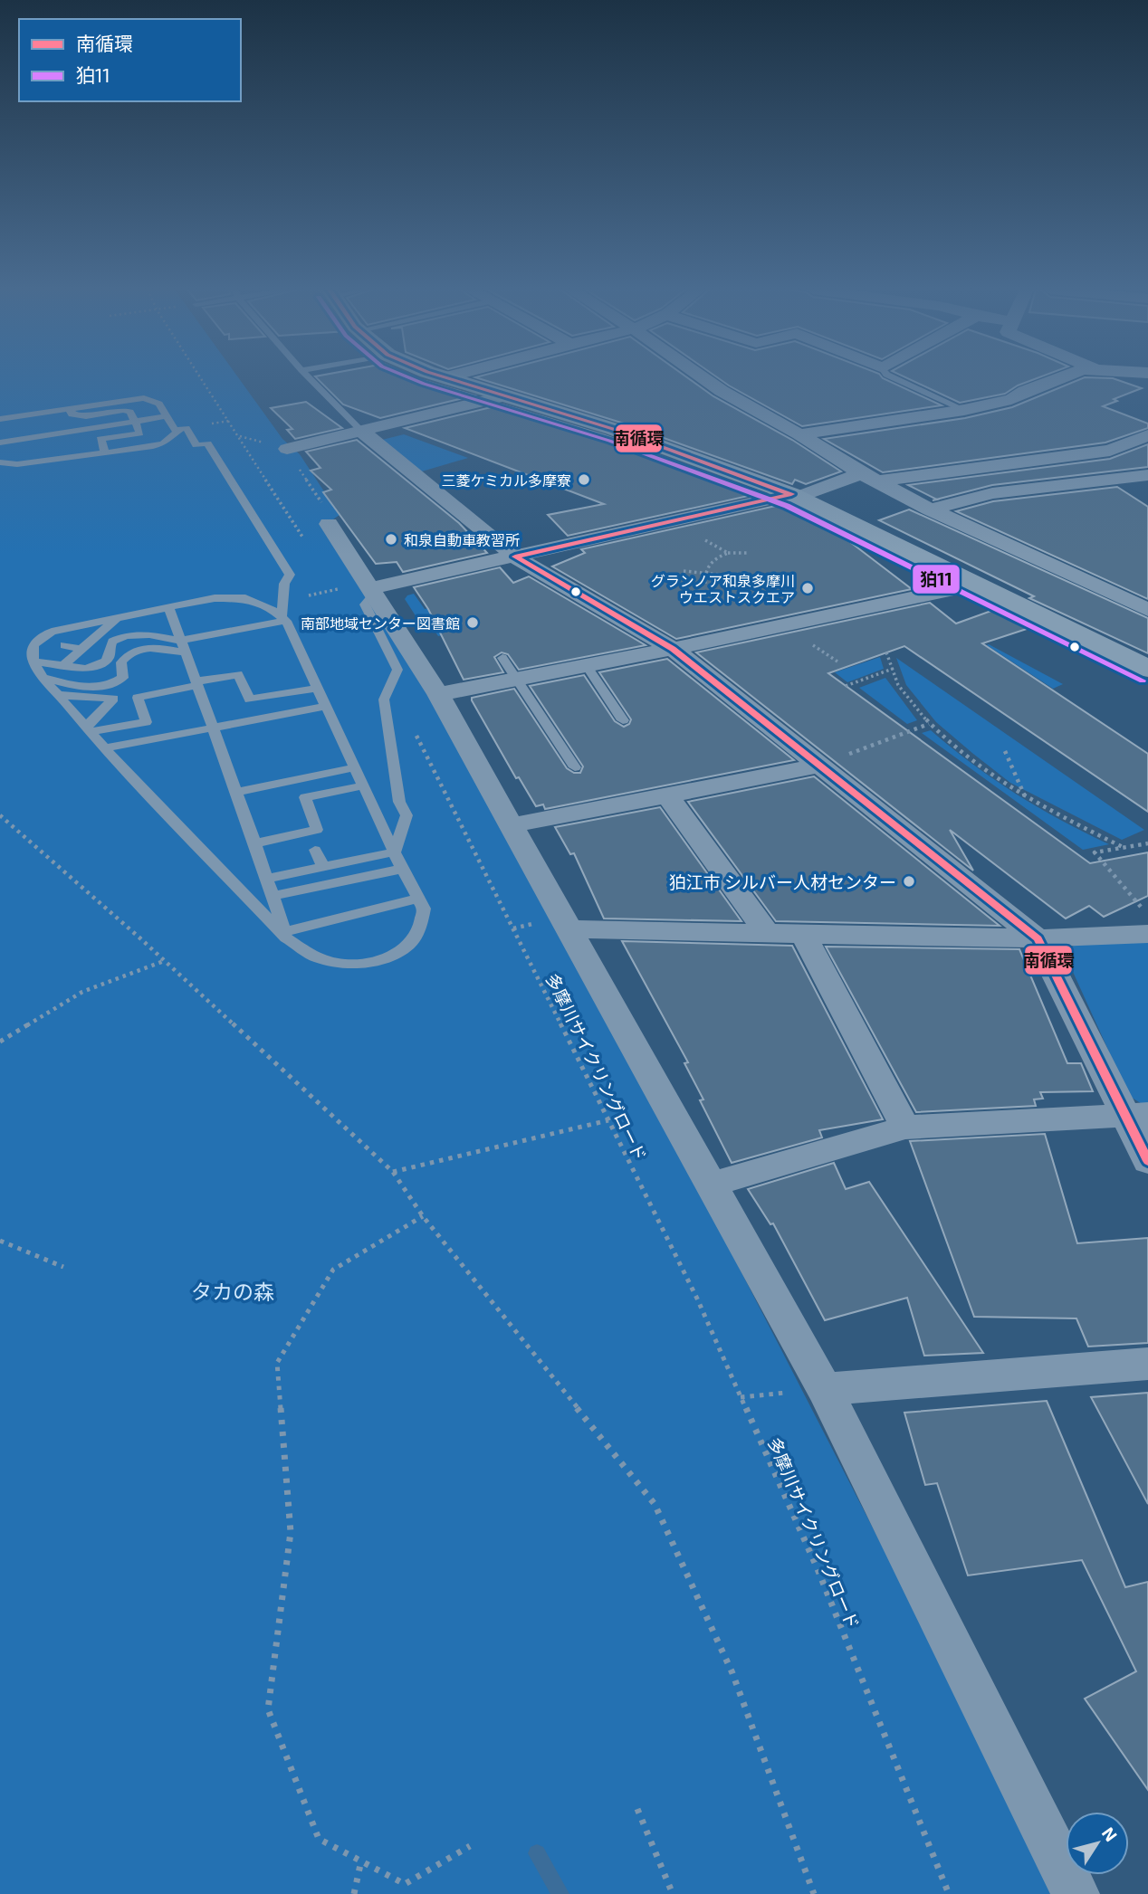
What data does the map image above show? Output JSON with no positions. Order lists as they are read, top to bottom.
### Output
{
  "streets": {
    "path": ["多摩川サイクリングロード"]
  },
  "parks": ["タカの森"],
  "places": [
    "三菱ケミカル多摩寮",
    "和泉自動車教習所",
    "グランノア和泉多摩川 ウエストスクエア",
    "南部地域センター図書館",
    "狛江市 シルバー人材センター"
  ],
  "lines": ["transit line 南循環", "transit line 狛11"],
  "legend": ["南循環", "狛11"],
  "north": "top right"
}
